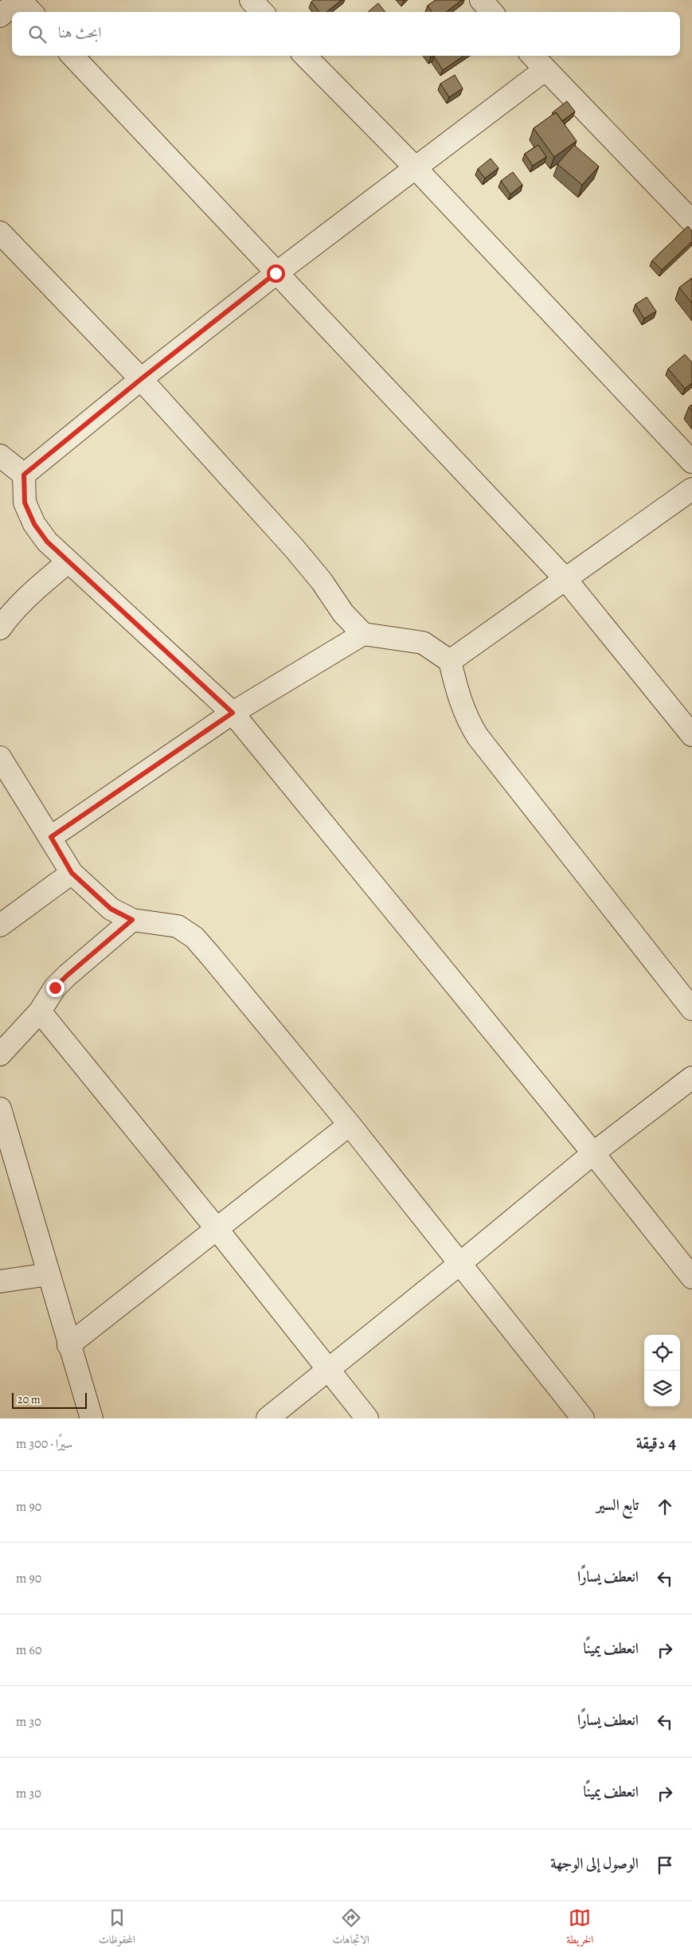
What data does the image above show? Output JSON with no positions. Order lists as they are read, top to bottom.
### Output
{
  "scale_bar": "20 m",
  "page": {
    "search": "ابحث هنا",
    "scale": "20 m",
    "heading": ["4 دقيقة", "سيرًا · 300 m"],
    "list": [
      ["تابع السير", "90 m"],
      ["انعطف يسارًا", "90 m"],
      ["انعطف يمينًا", "60 m"],
      ["انعطف يسارًا", "30 m"],
      ["انعطف يمينًا", "30 m"],
      "الوصول إلى الوجهة"
    ],
    "nav": ["الخريطة", "الاتجاهات", "المحفوظات"]
  }
}
